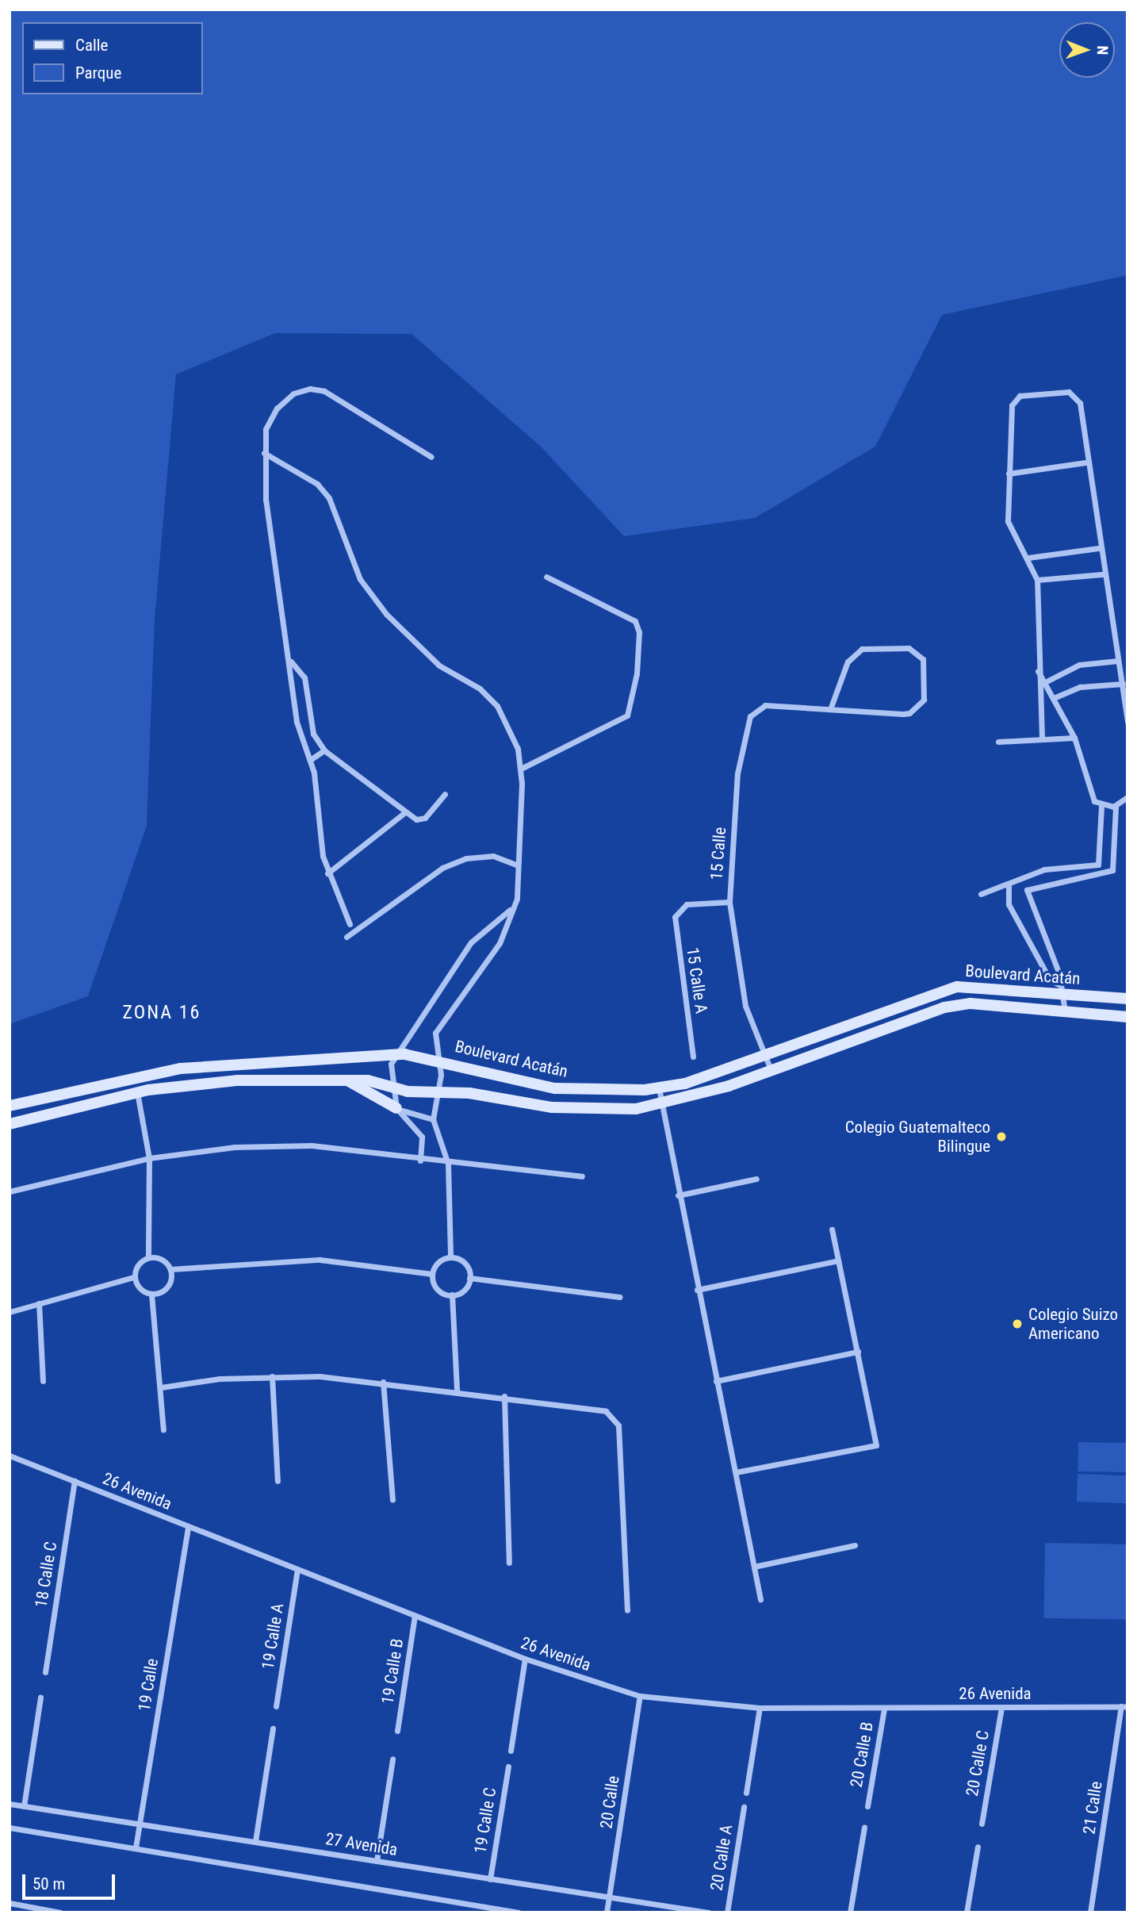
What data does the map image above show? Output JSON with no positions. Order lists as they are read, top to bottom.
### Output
{
  "streets": {
    "main road": ["Boulevard Acatán"],
    "street": [
      "15 Calle",
      "15 Calle A",
      "26 Avenida",
      "18 Calle C",
      "19 Calle A",
      "19 Calle B",
      "19 Calle",
      "20 Calle B",
      "20 Calle C",
      "20 Calle",
      "21 Calle",
      "19 Calle C",
      "27 Avenida",
      "20 Calle A"
    ]
  },
  "crossings": [
    ["15 Calle", "Boulevard Acatán"],
    ["15 Calle", "15 Calle A"],
    ["26 Avenida", "18 Calle C"],
    ["26 Avenida", "19 Calle A"],
    ["26 Avenida", "19 Calle B"],
    ["26 Avenida", "19 Calle"],
    ["26 Avenida", "20 Calle B"],
    ["26 Avenida", "20 Calle C"],
    ["26 Avenida", "20 Calle"],
    ["26 Avenida", "21 Calle"],
    ["19 Calle", "27 Avenida"],
    ["20 Calle", "27 Avenida"],
    ["19 Calle C", "27 Avenida"]
  ],
  "districts": ["ZONA 16"],
  "places": ["Colegio Guatemalteco Bilingue", "Colegio Suizo Americano"],
  "legend": ["Calle", "Parque"],
  "scale_bar": "50 m",
  "north": "right"
}
